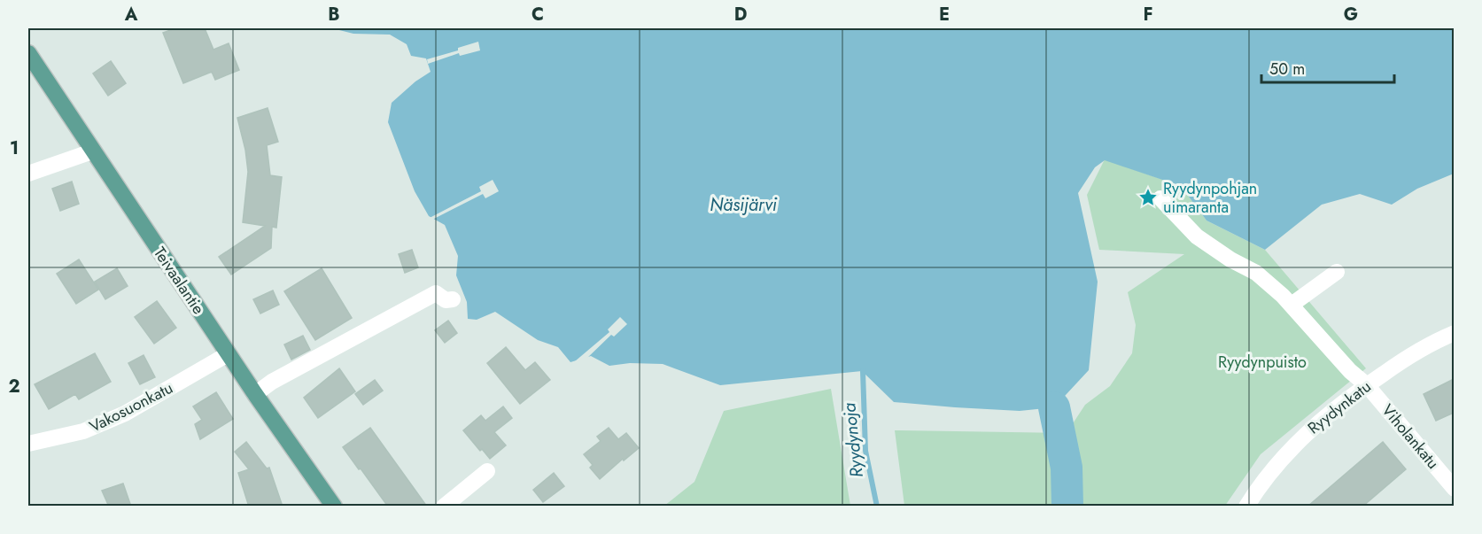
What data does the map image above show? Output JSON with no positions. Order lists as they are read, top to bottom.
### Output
{
  "streets": {
    "main road": ["Teivaalantie"],
    "street": ["Vakosuonkatu", "Ryydynkatu", "Viholankatu"]
  },
  "crossings": [
    ["Teivaalantie", "Vakosuonkatu"],
    ["Ryydynkatu", "Viholankatu"]
  ],
  "water": ["Näsijärvi", "Ryydynoja"],
  "parks": ["Ryydynpuisto"],
  "places": {
    "place": ["Ryydynpohjan uimaranta"]
  },
  "scale_bar": "50 m",
  "grid": {
    "columns": [
      "A",
      "B",
      "C",
      "D",
      "E",
      "F",
      "G"
    ],
    "rows": ["1", "2"]
  }
}
